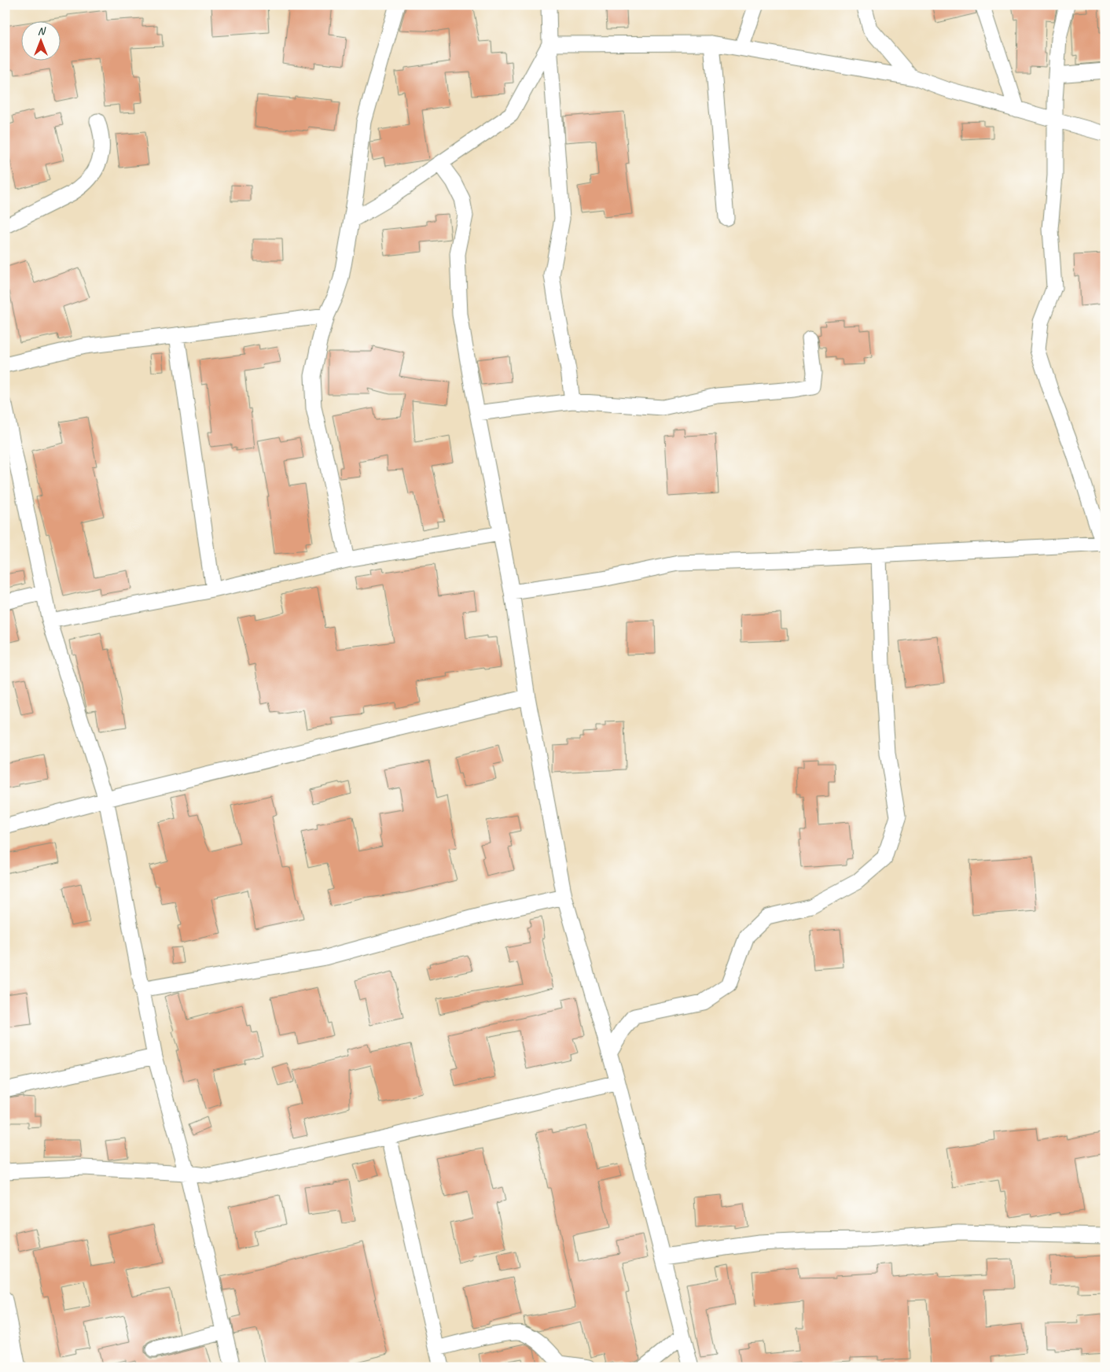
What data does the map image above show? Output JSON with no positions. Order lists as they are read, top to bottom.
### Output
{
  "north": "top"
}
